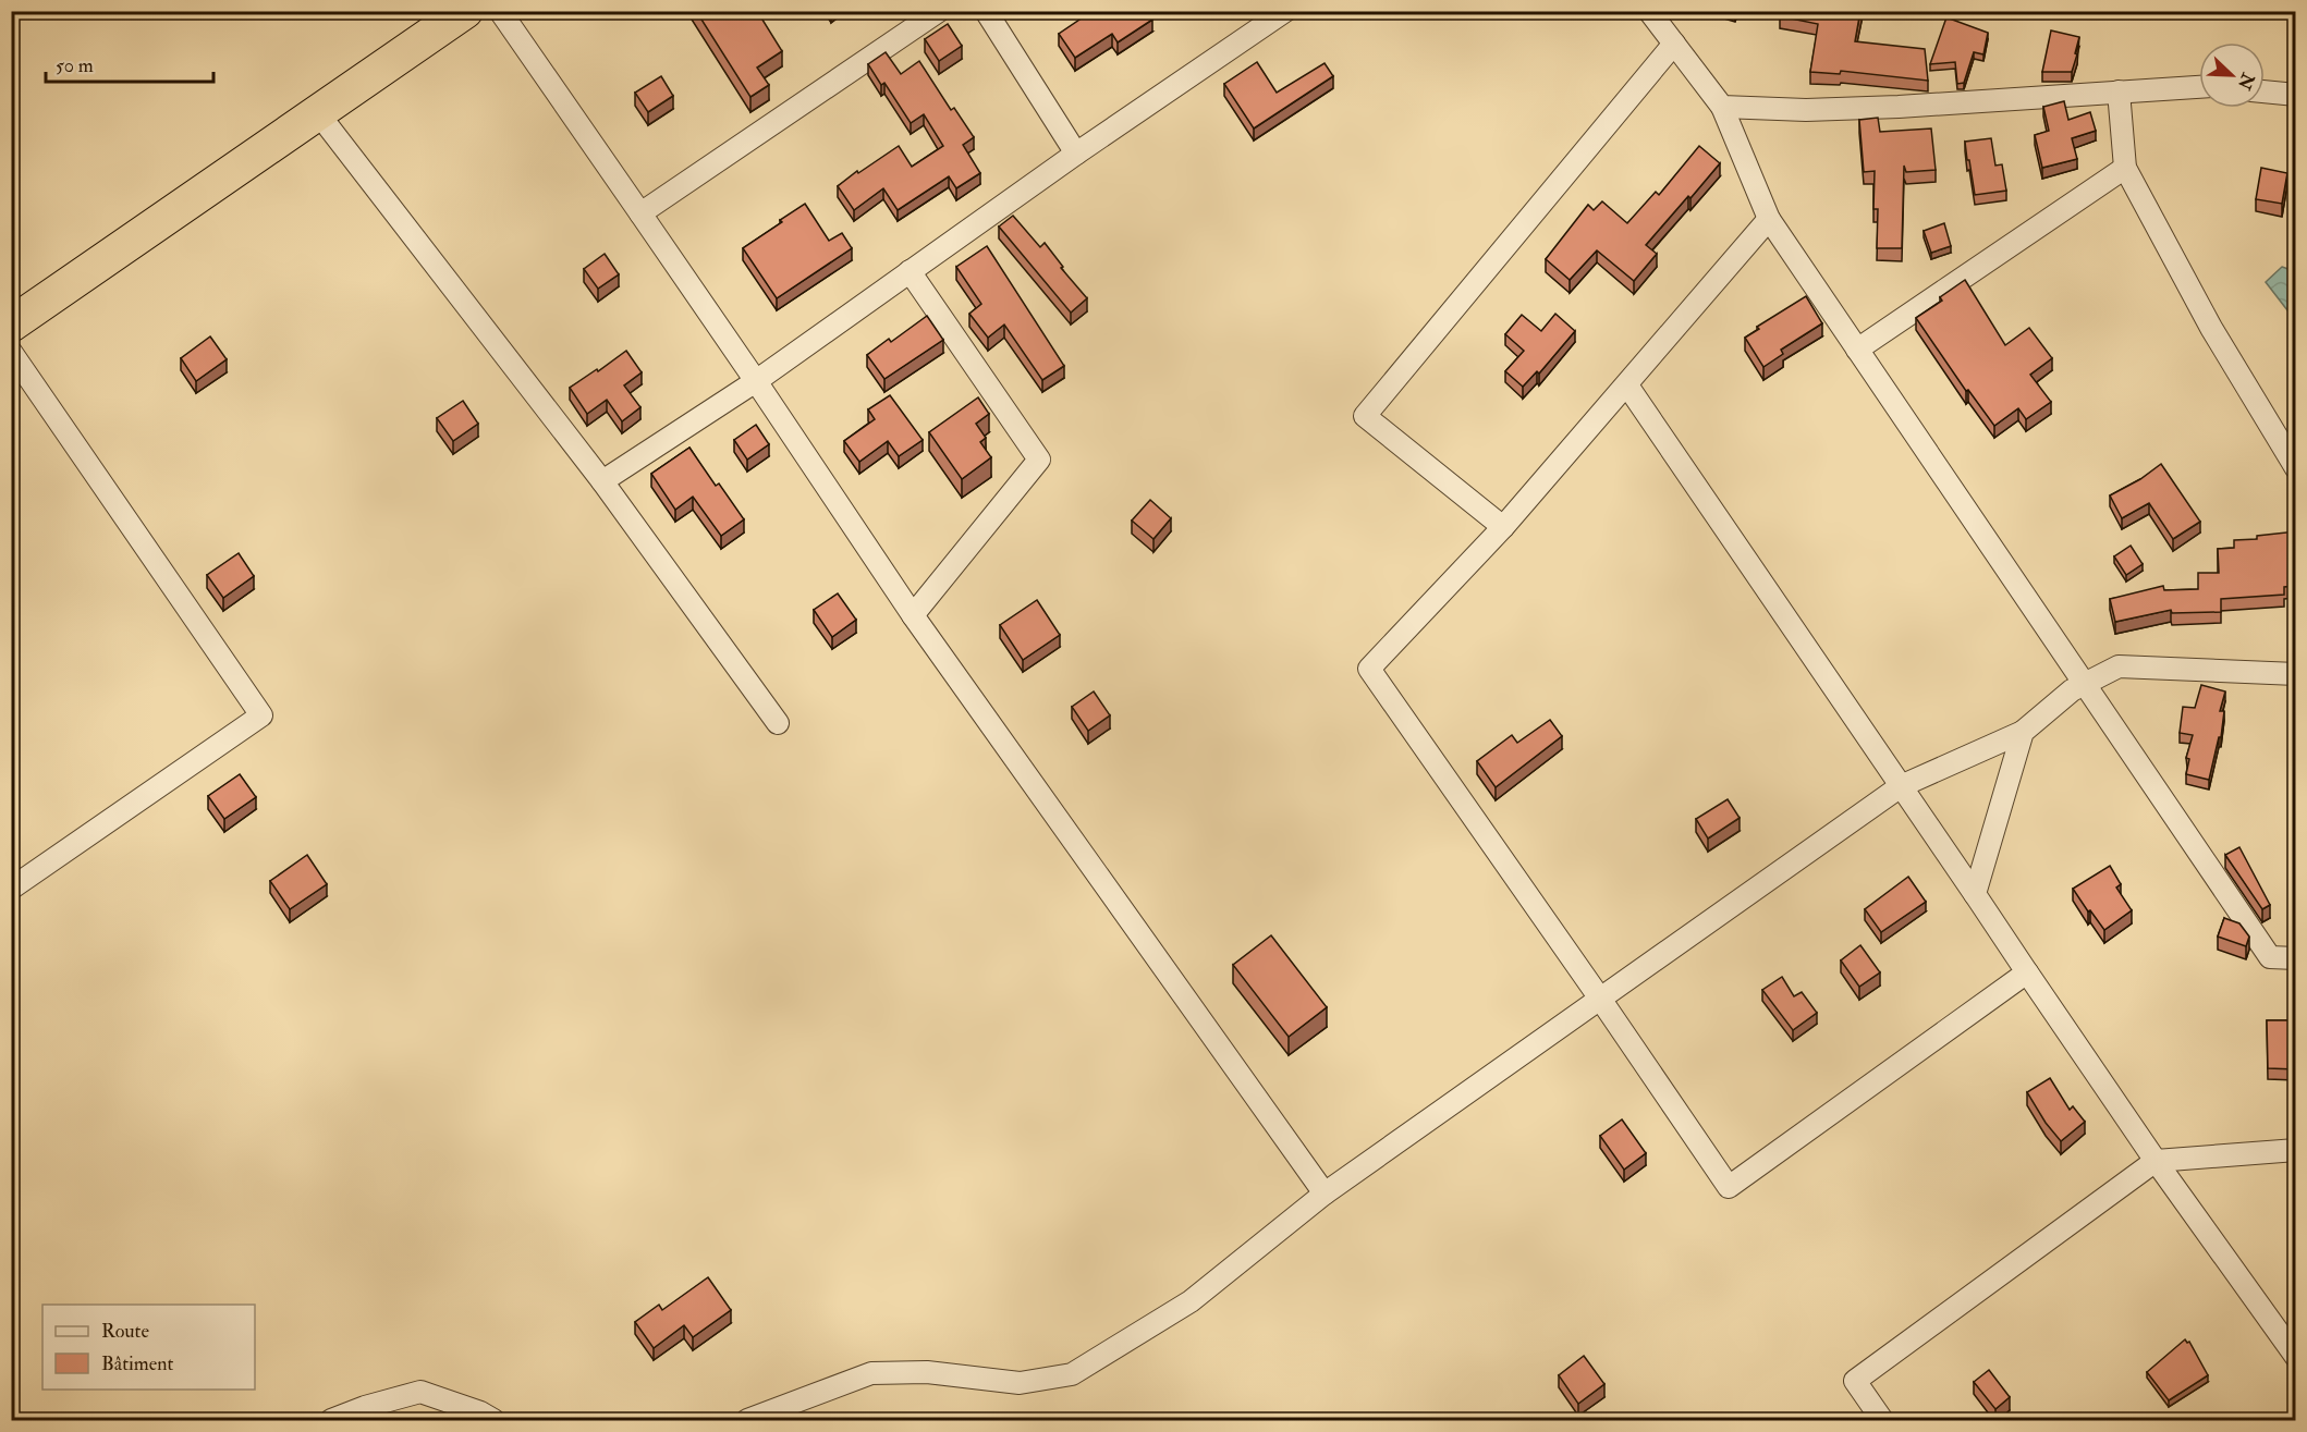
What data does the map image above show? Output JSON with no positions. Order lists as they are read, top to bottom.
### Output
{
  "legend": ["Route", "Bâtiment"],
  "scale_bar": "50 m",
  "north": "bottom right"
}
